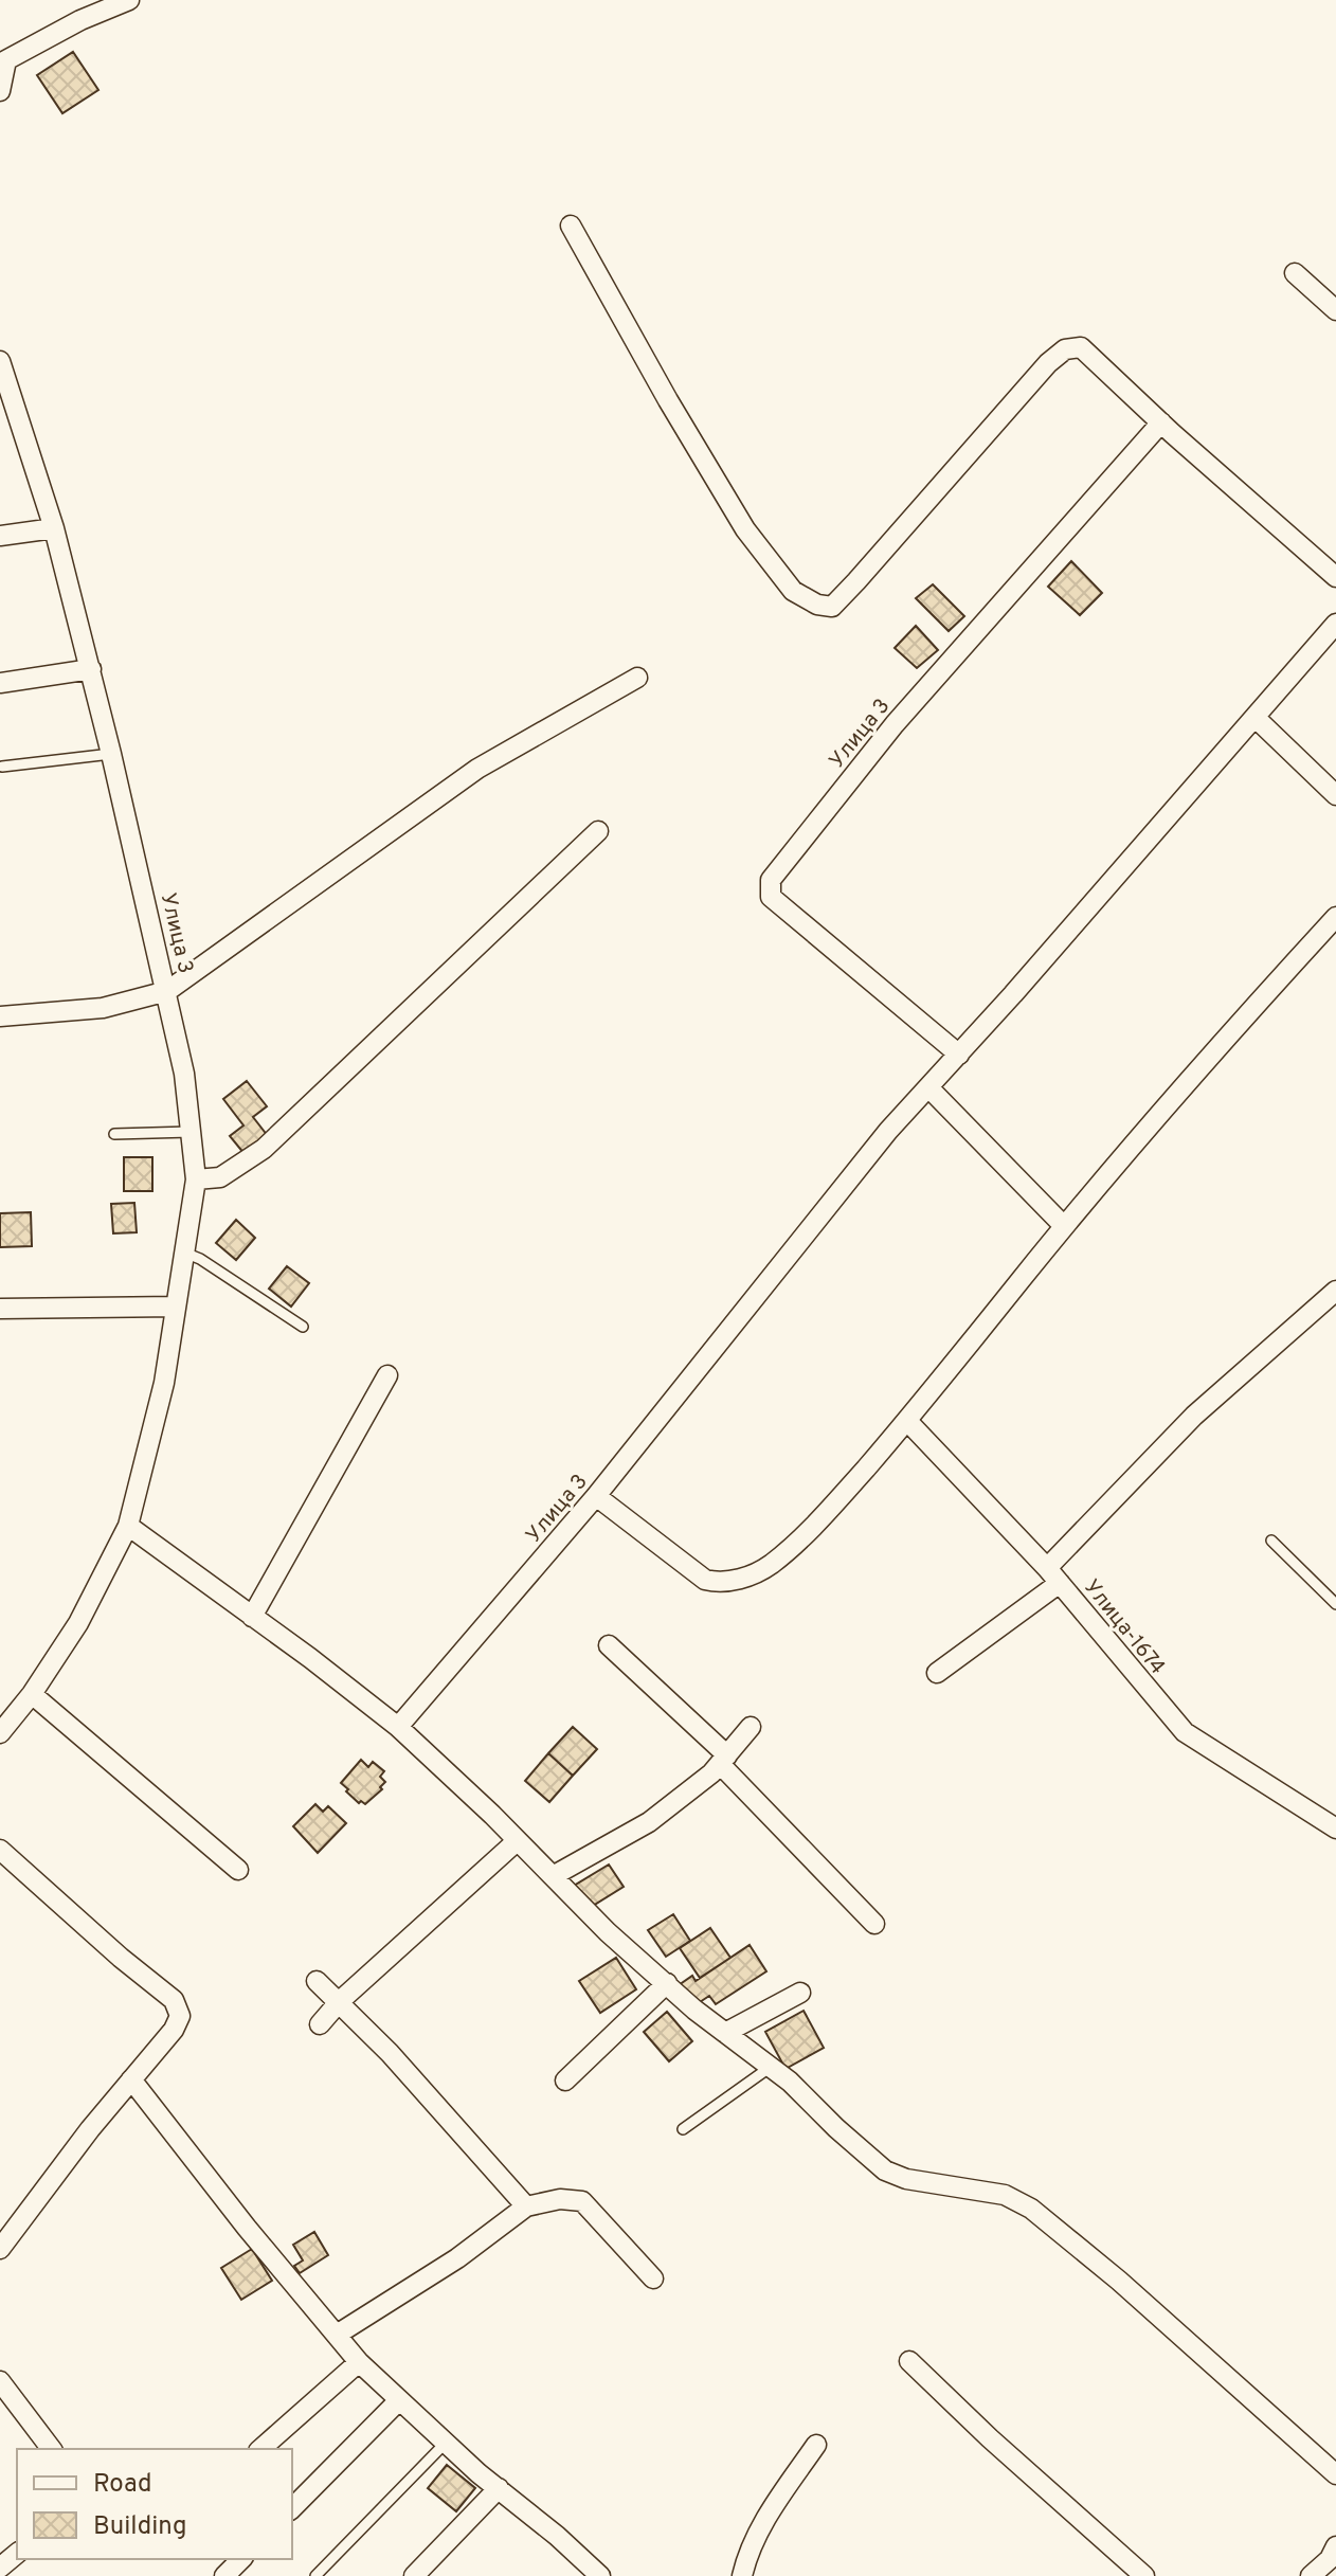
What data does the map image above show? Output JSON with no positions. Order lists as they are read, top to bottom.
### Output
{
  "streets": {
    "street": ["Улица 3", "Улица-1674"]
  },
  "legend": ["Road", "Building"]
}
